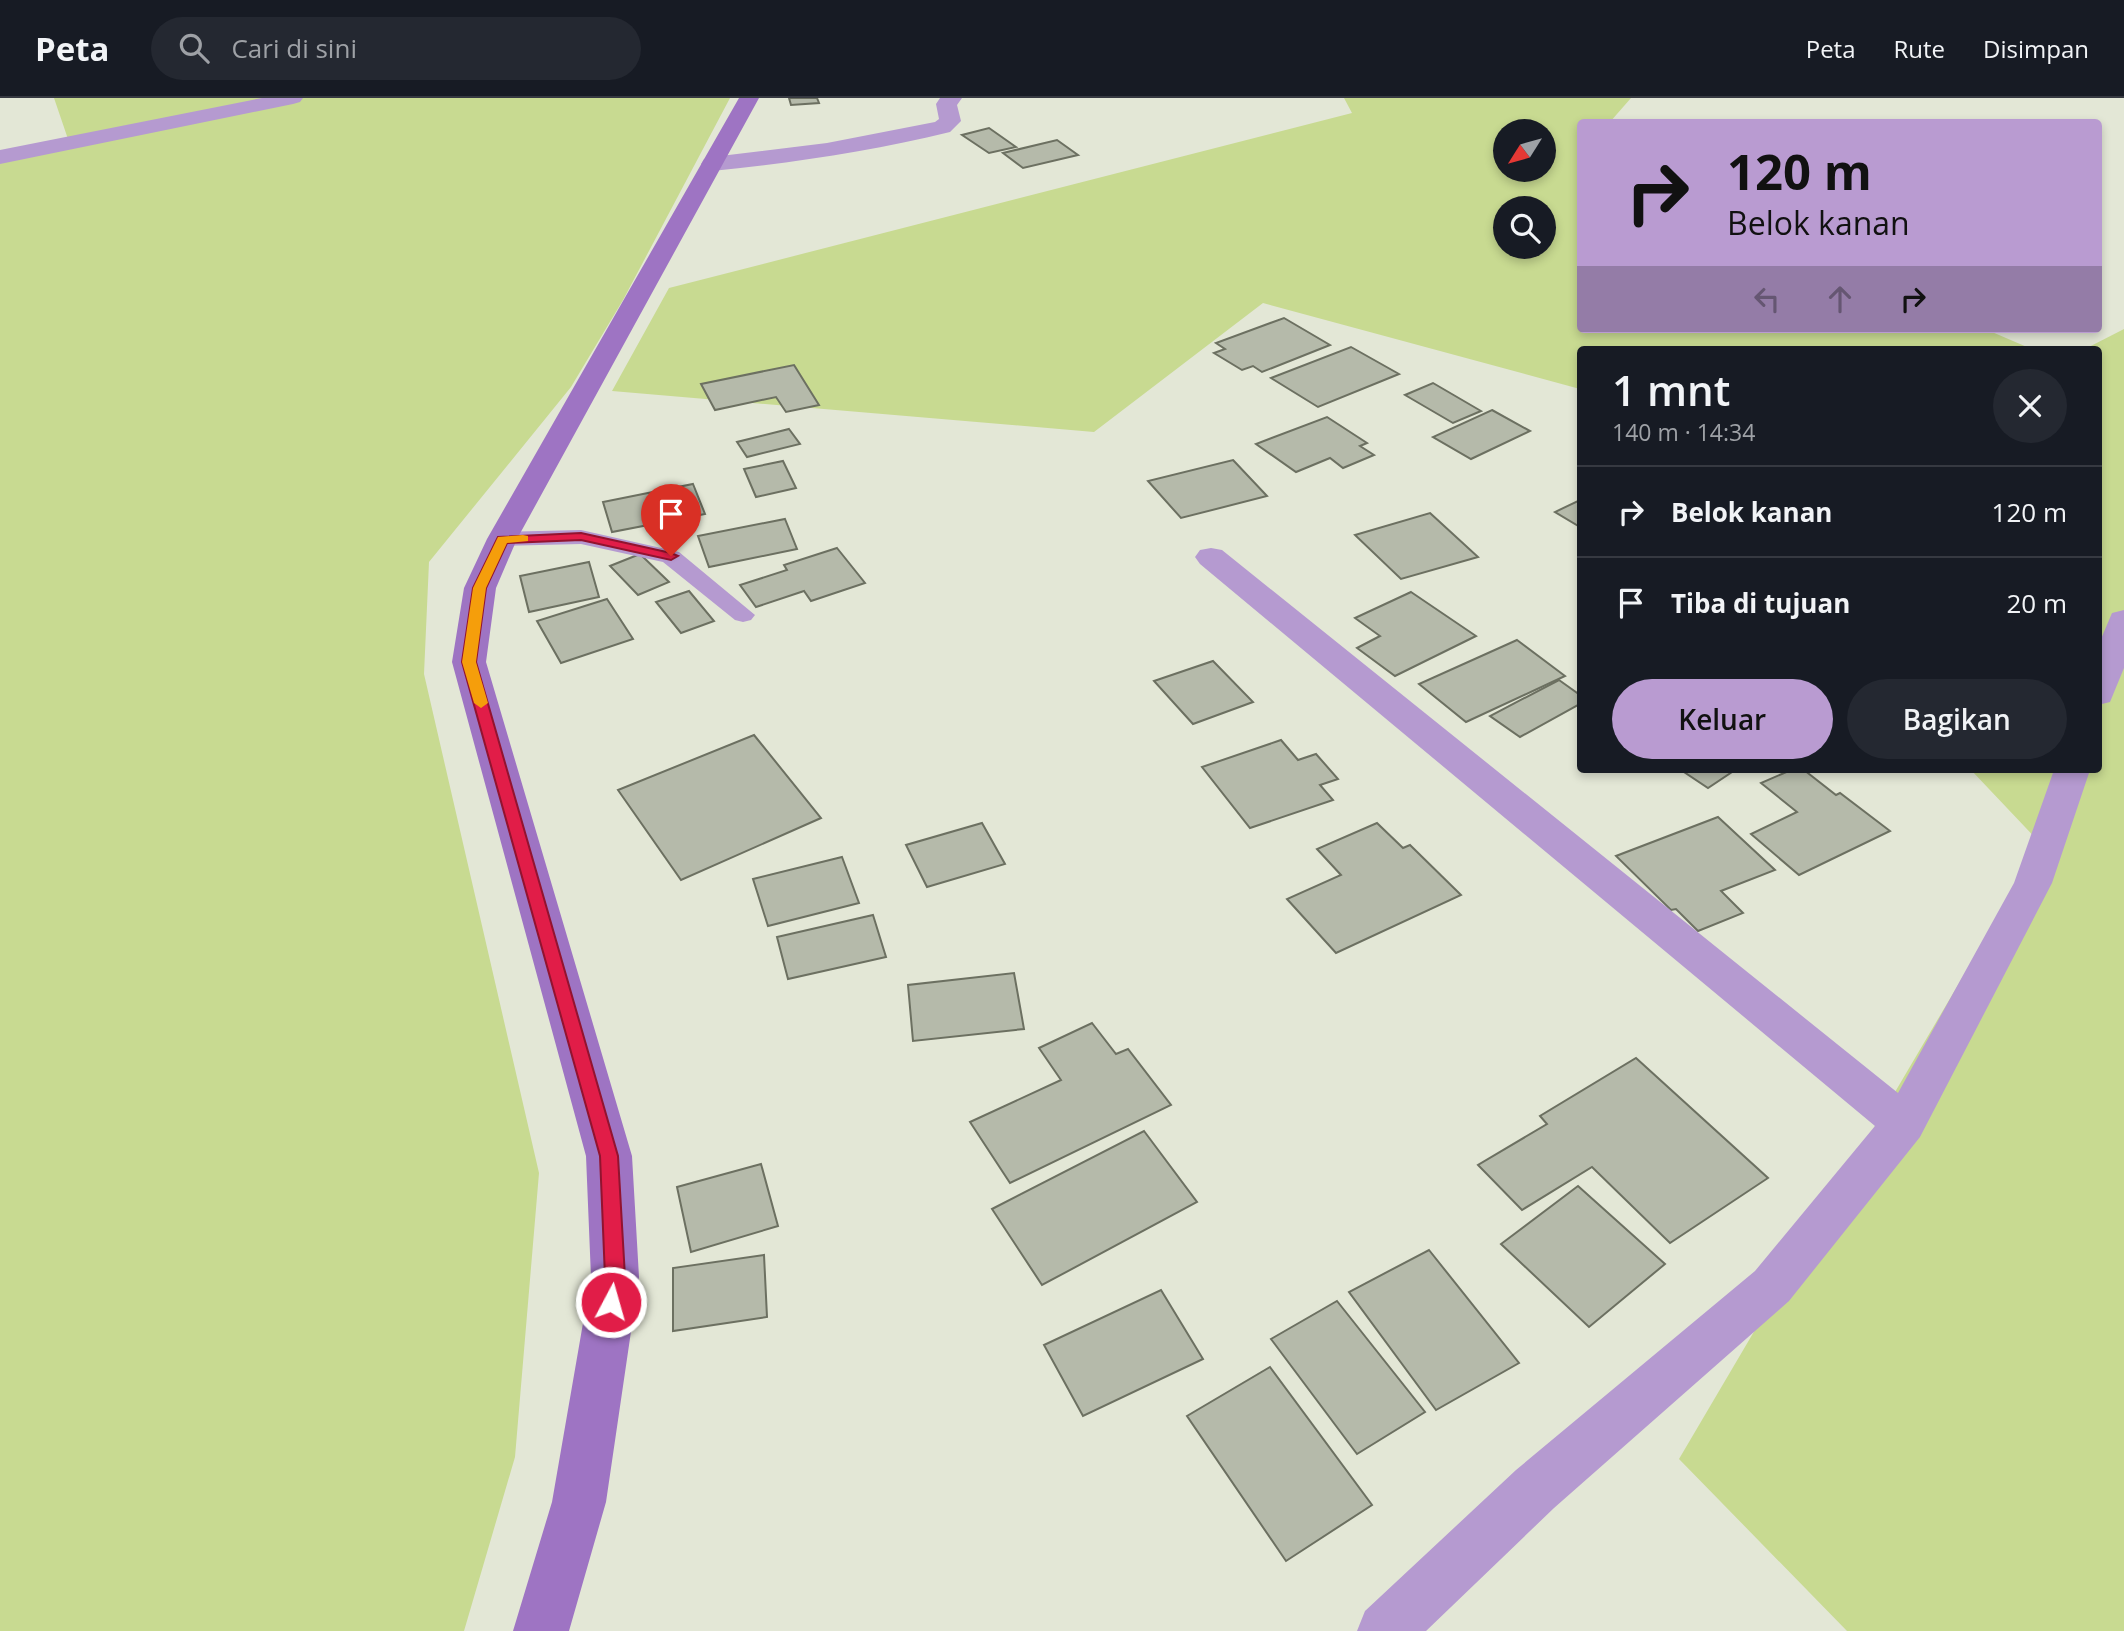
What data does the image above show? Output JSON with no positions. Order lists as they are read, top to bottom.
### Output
{
  "north": "bottom left",
  "page": {
    "header": "Peta",
    "search": "Cari di sini",
    "nav": ["Peta", "Rute", "Disimpan"],
    "turn": ["120 m", "Belok kanan"],
    "heading": ["1 mnt", "140 m · 14:34"],
    "list": [
      {
        "name": "Belok kanan",
        "value": "120 m"
      },
      {
        "name": "Tiba di tujuan",
        "value": "20 m"
      }
    ],
    "buttons": ["Keluar", "Bagikan"]
  }
}
